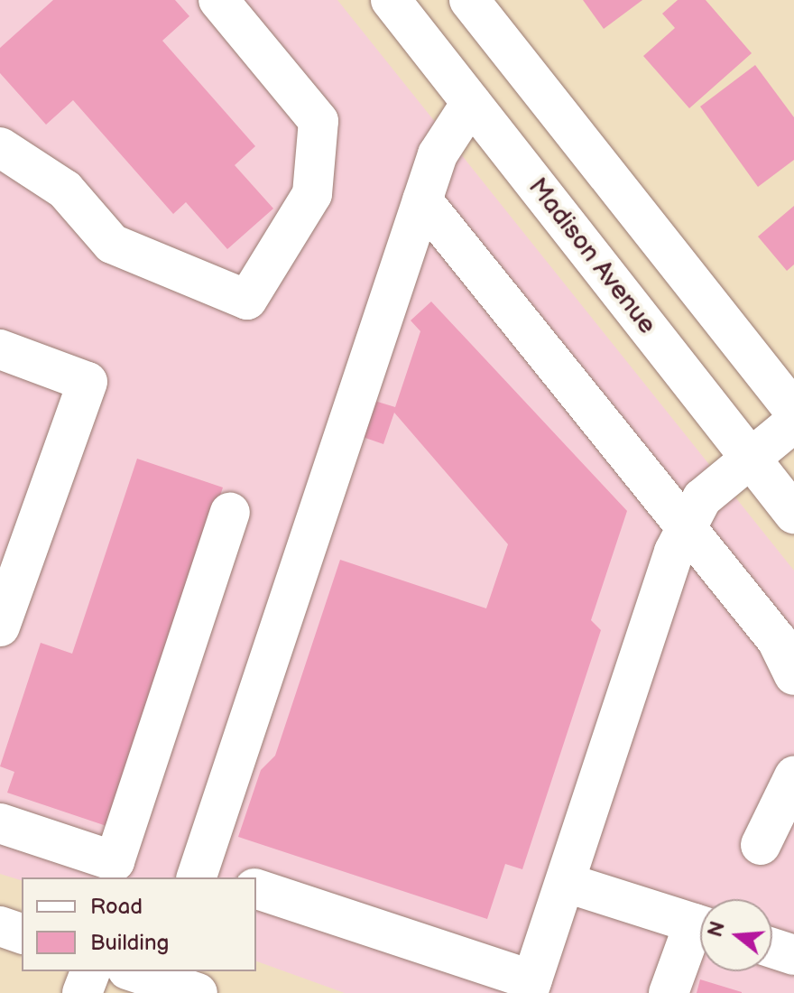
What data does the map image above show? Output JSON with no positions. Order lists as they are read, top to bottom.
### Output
{
  "streets": {
    "main road": ["Madison Avenue"]
  },
  "legend": ["Road", "Building"],
  "north": "left"
}
